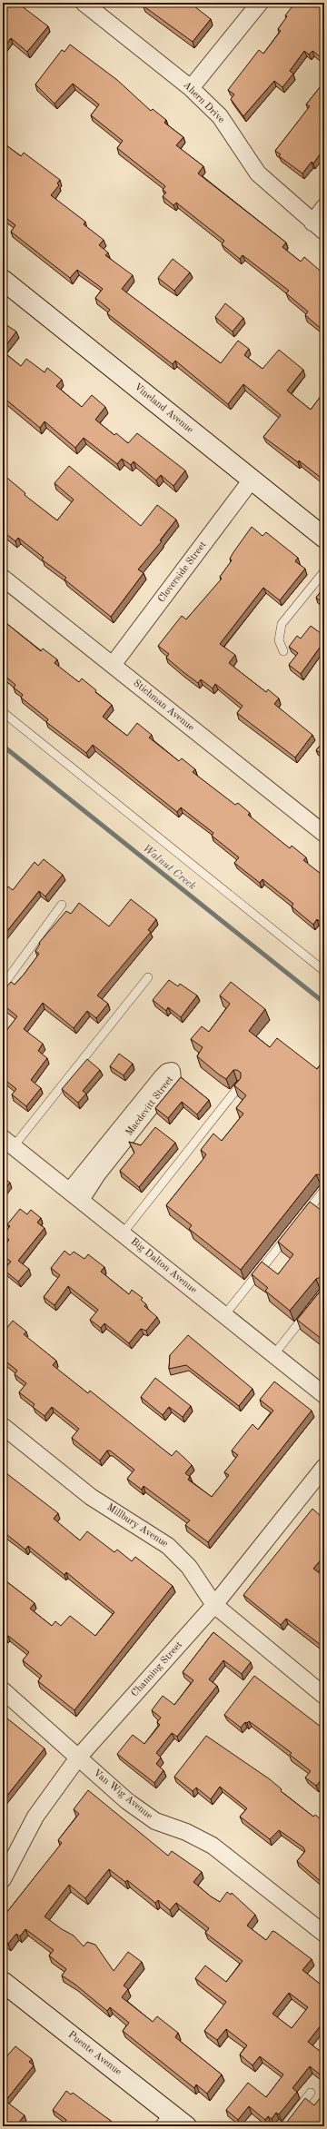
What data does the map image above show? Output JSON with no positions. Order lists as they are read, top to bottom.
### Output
{
  "streets": {
    "street": [
      "Ahern Drive",
      "Vineland Avenue",
      "Cloverside Street",
      "Stichman Avenue",
      "Macdevitt Street",
      "Big Dalton Avenue",
      "Millbury Avenue",
      "Channing Street",
      "Van Wig Avenue",
      "Puente Avenue"
    ]
  },
  "crossings": [
    ["Vineland Avenue", "Cloverside Street"],
    ["Cloverside Street", "Stichman Avenue"],
    ["Macdevitt Street", "Big Dalton Avenue"],
    ["Millbury Avenue", "Channing Street"],
    ["Channing Street", "Van Wig Avenue"]
  ],
  "water": ["Walnut Creek"]
}
